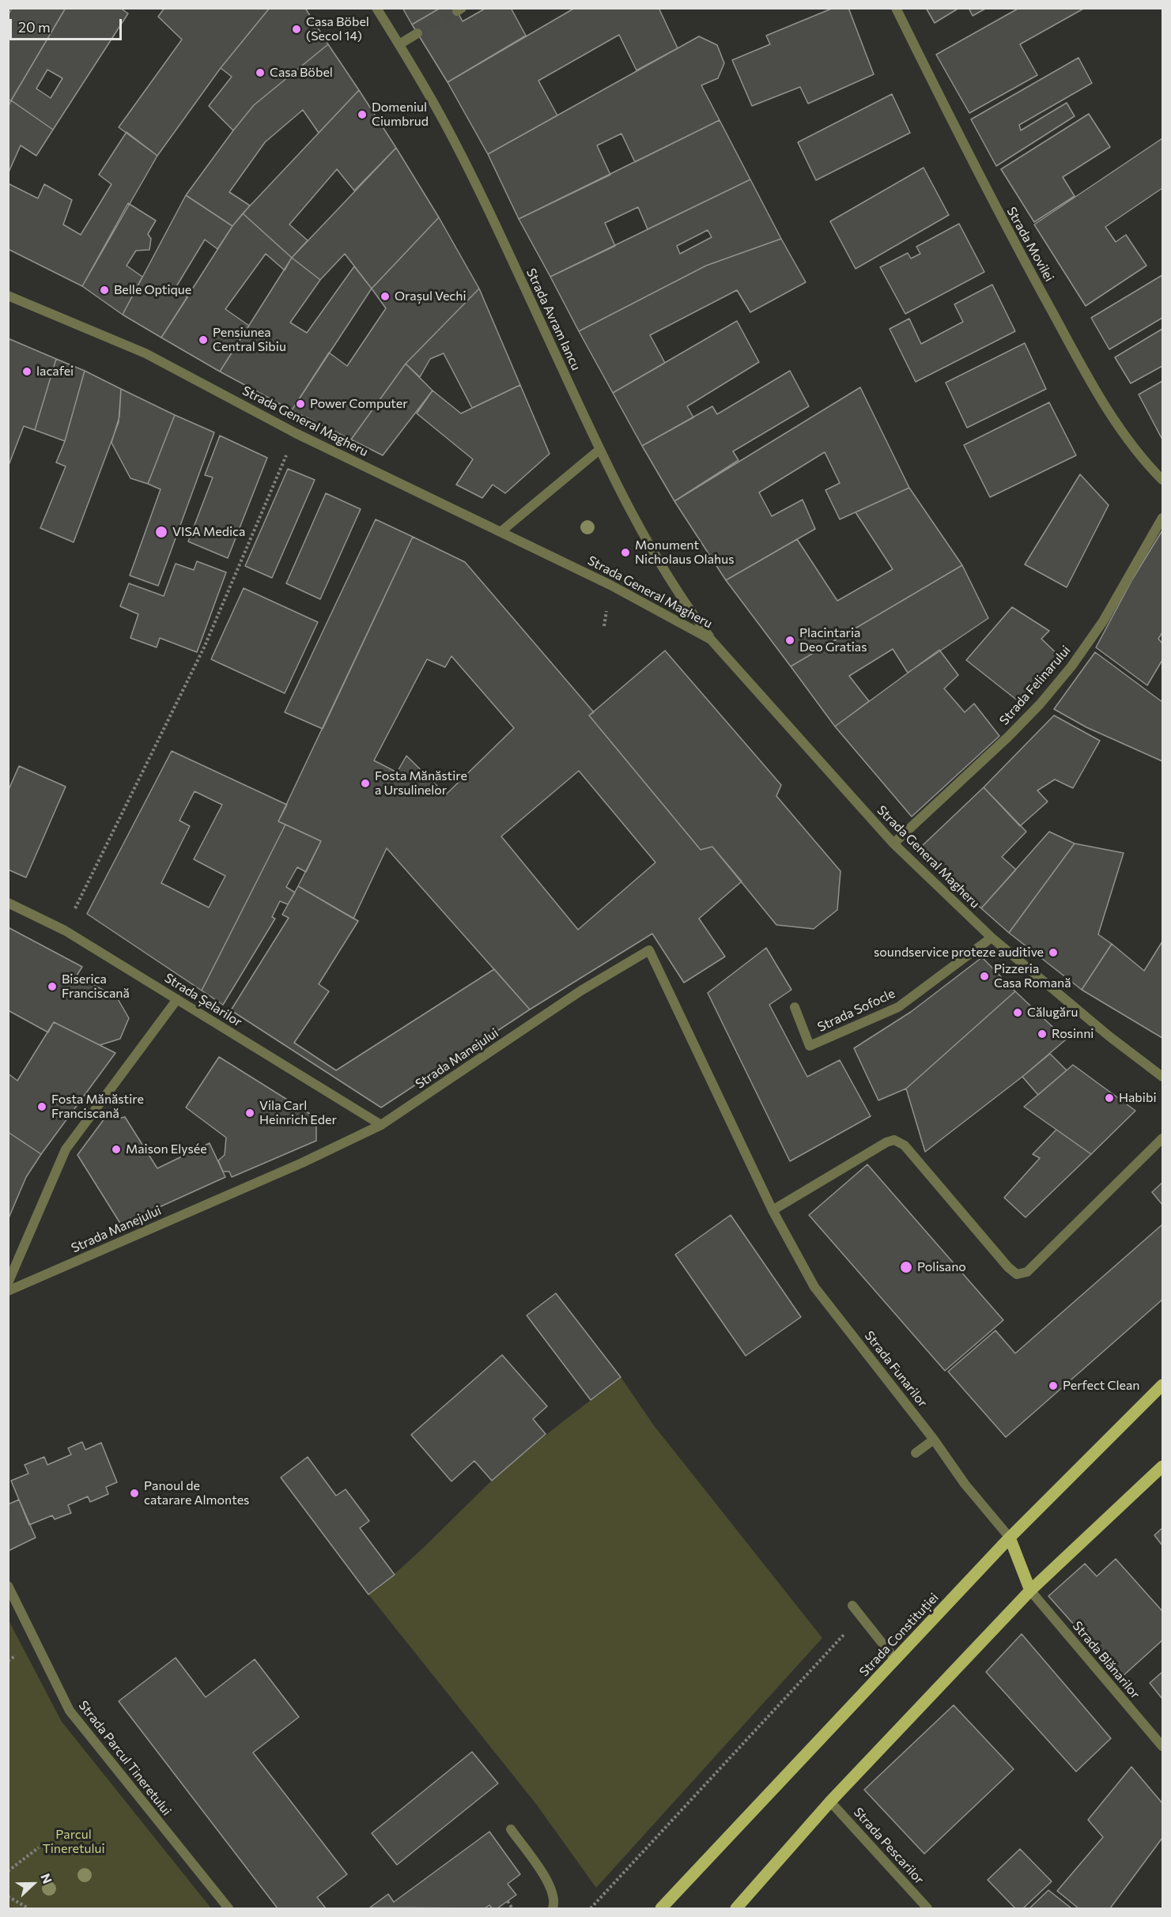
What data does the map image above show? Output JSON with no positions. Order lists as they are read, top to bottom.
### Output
{
  "streets": {
    "main road": ["Strada Constituției"],
    "street": [
      "Strada Movilei",
      "Strada Avram Iancu",
      "Strada General Magheru",
      "Strada Felinarului",
      "Strada Șelarilor",
      "Strada Sofocle",
      "Strada Manejului",
      "Strada Funarilor",
      "Strada Blănarilor",
      "Strada Parcul Tineretului",
      "Strada Pescarilor"
    ]
  },
  "crossings": [
    ["Strada Avram Iancu", "Strada General Magheru"],
    ["Strada General Magheru", "Strada Felinarului"],
    ["Strada General Magheru", "Strada Sofocle"],
    ["Strada Șelarilor", "Strada Manejului"],
    ["Strada Manejului", "Strada Funarilor"],
    ["Strada Funarilor", "Strada Constituției"]
  ],
  "parks": ["Parcul Tineretului"],
  "places": [
    "Casa Böbel (Secol 14)",
    "Casa Böbel",
    "Domeniul Ciumbrud",
    "Belle Optique",
    "Orașul Vechi",
    "Pensiunea Central Sibiu",
    "lacafei",
    "Power Computer",
    "VISA Medica",
    "Monument Nicholaus Olahus",
    "Placintaria Deo Gratias",
    "Fosta Mănăstire a Ursulinelor",
    "soundservice proteze auditive",
    "Pizzeria Casa Romană",
    "Biserica Franciscană",
    "Călugăru",
    "Rosinni",
    "Habibi",
    "Fosta Mănăstire Franciscană",
    "Vila Carl Heinrich Eder",
    "Maison Elysée",
    "Polisano",
    "Perfect Clean",
    "Panoul de catarare Almontes"
  ],
  "scale_bar": "20 m",
  "north": "right"
}
